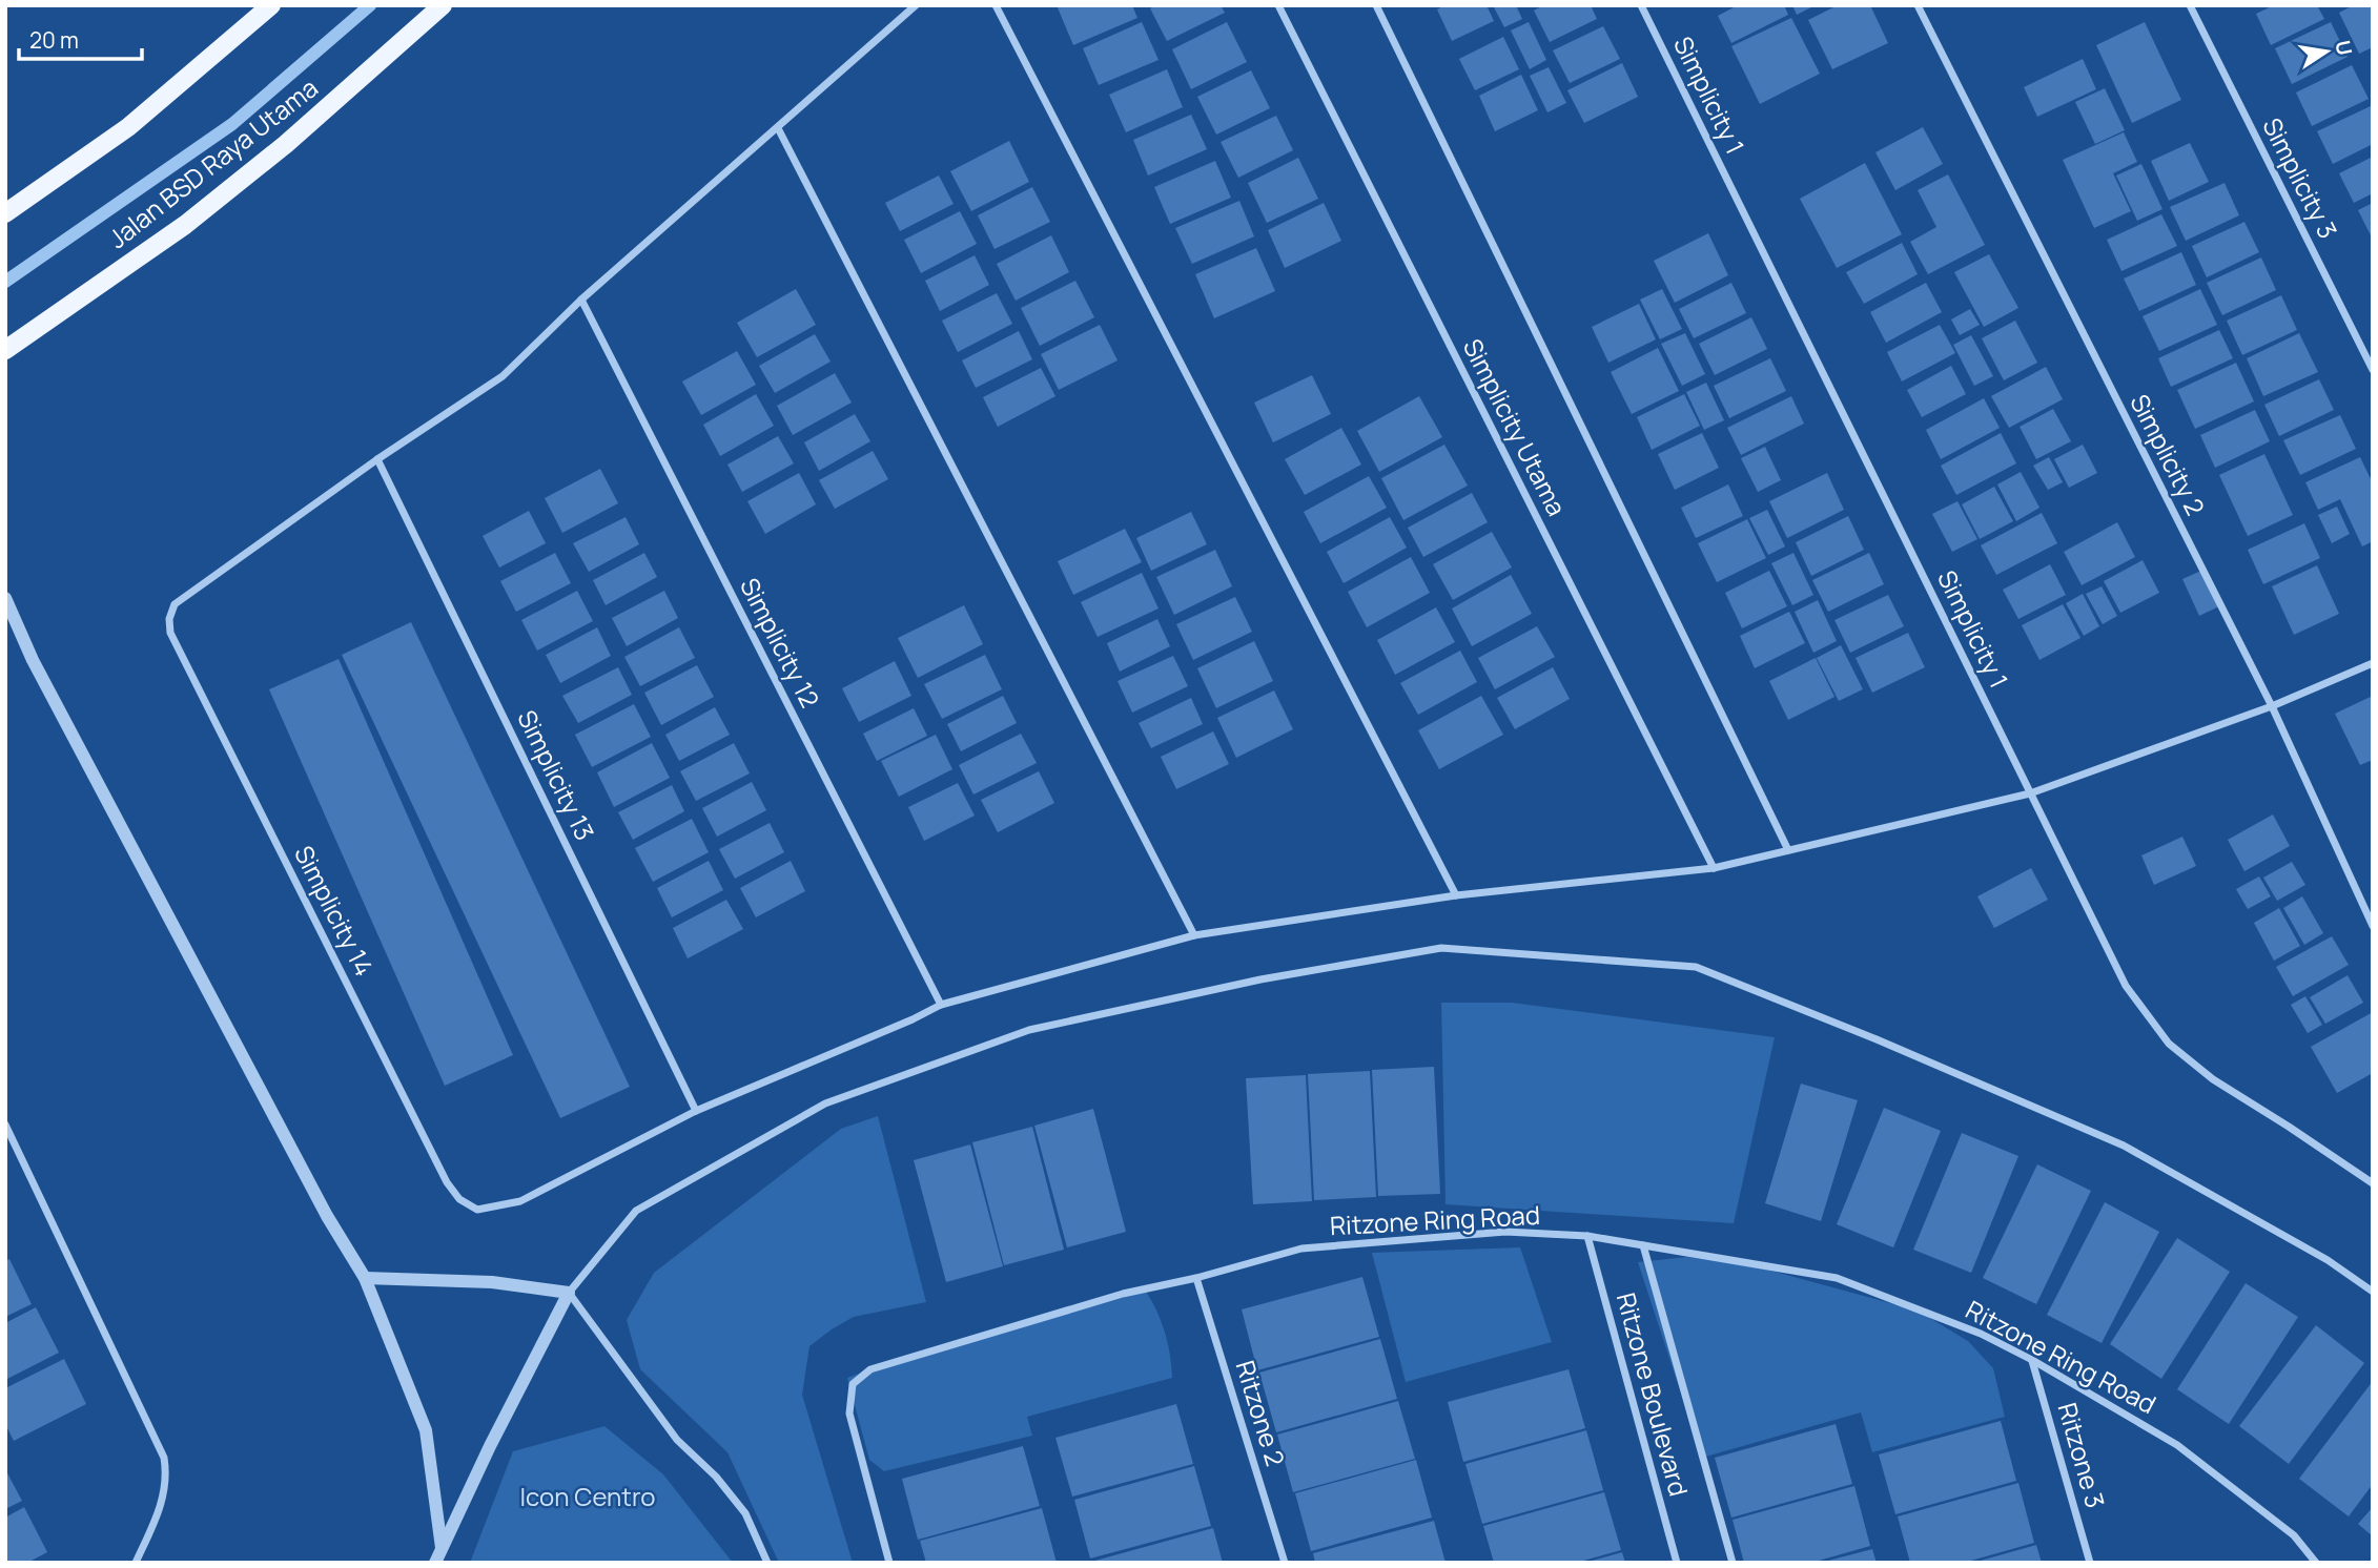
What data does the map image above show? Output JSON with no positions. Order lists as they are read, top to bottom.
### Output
{
  "streets": {
    "main road": ["Jalan BSD Raya Utama"],
    "street": [
      "Simplicity 1",
      "Simplicity 3",
      "Simplicity Utama",
      "Simplicity 2",
      "Simplicity 12",
      "Simplicity 13",
      "Simplicity 14",
      "Ritzone Ring Road",
      "Ritzone Boulevard",
      "Ritzone 2",
      "Ritzone 3"
    ]
  },
  "crossings": [
    ["Simplicity 13", "Simplicity 14"],
    ["Ritzone Ring Road", "Ritzone Boulevard"],
    ["Ritzone Ring Road", "Ritzone 2"],
    ["Ritzone Ring Road", "Ritzone 3"]
  ],
  "parks": ["Icon Centro"],
  "scale_bar": "20 m",
  "north": "right"
}
